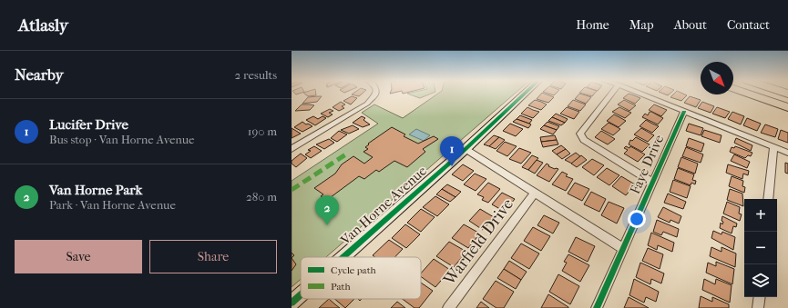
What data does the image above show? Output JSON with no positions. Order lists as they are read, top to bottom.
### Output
{
  "streets": {
    "street": ["Faye Drive", "Van Horne Avenue", "Warfield Drive"]
  },
  "legend": ["Cycle path", "Path"],
  "north": "bottom right",
  "page": {
    "header": "Atlasly",
    "nav": [
      "Home",
      "Map",
      "About",
      "Contact"
    ],
    "heading": ["Nearby", "2 results"],
    "list": [
      {
        "mark": "1",
        "name": "Lucifer Drive",
        "note": "Bus stop · Van Horne Avenue",
        "value": "190 m"
      },
      {
        "mark": "2",
        "name": "Van Horne Park",
        "note": "Park · Van Horne Avenue",
        "value": "280 m"
      }
    ],
    "pins": ["1", "2"],
    "map_buttons": ["+", "−"],
    "buttons": ["Save", "Share"]
  }
}
